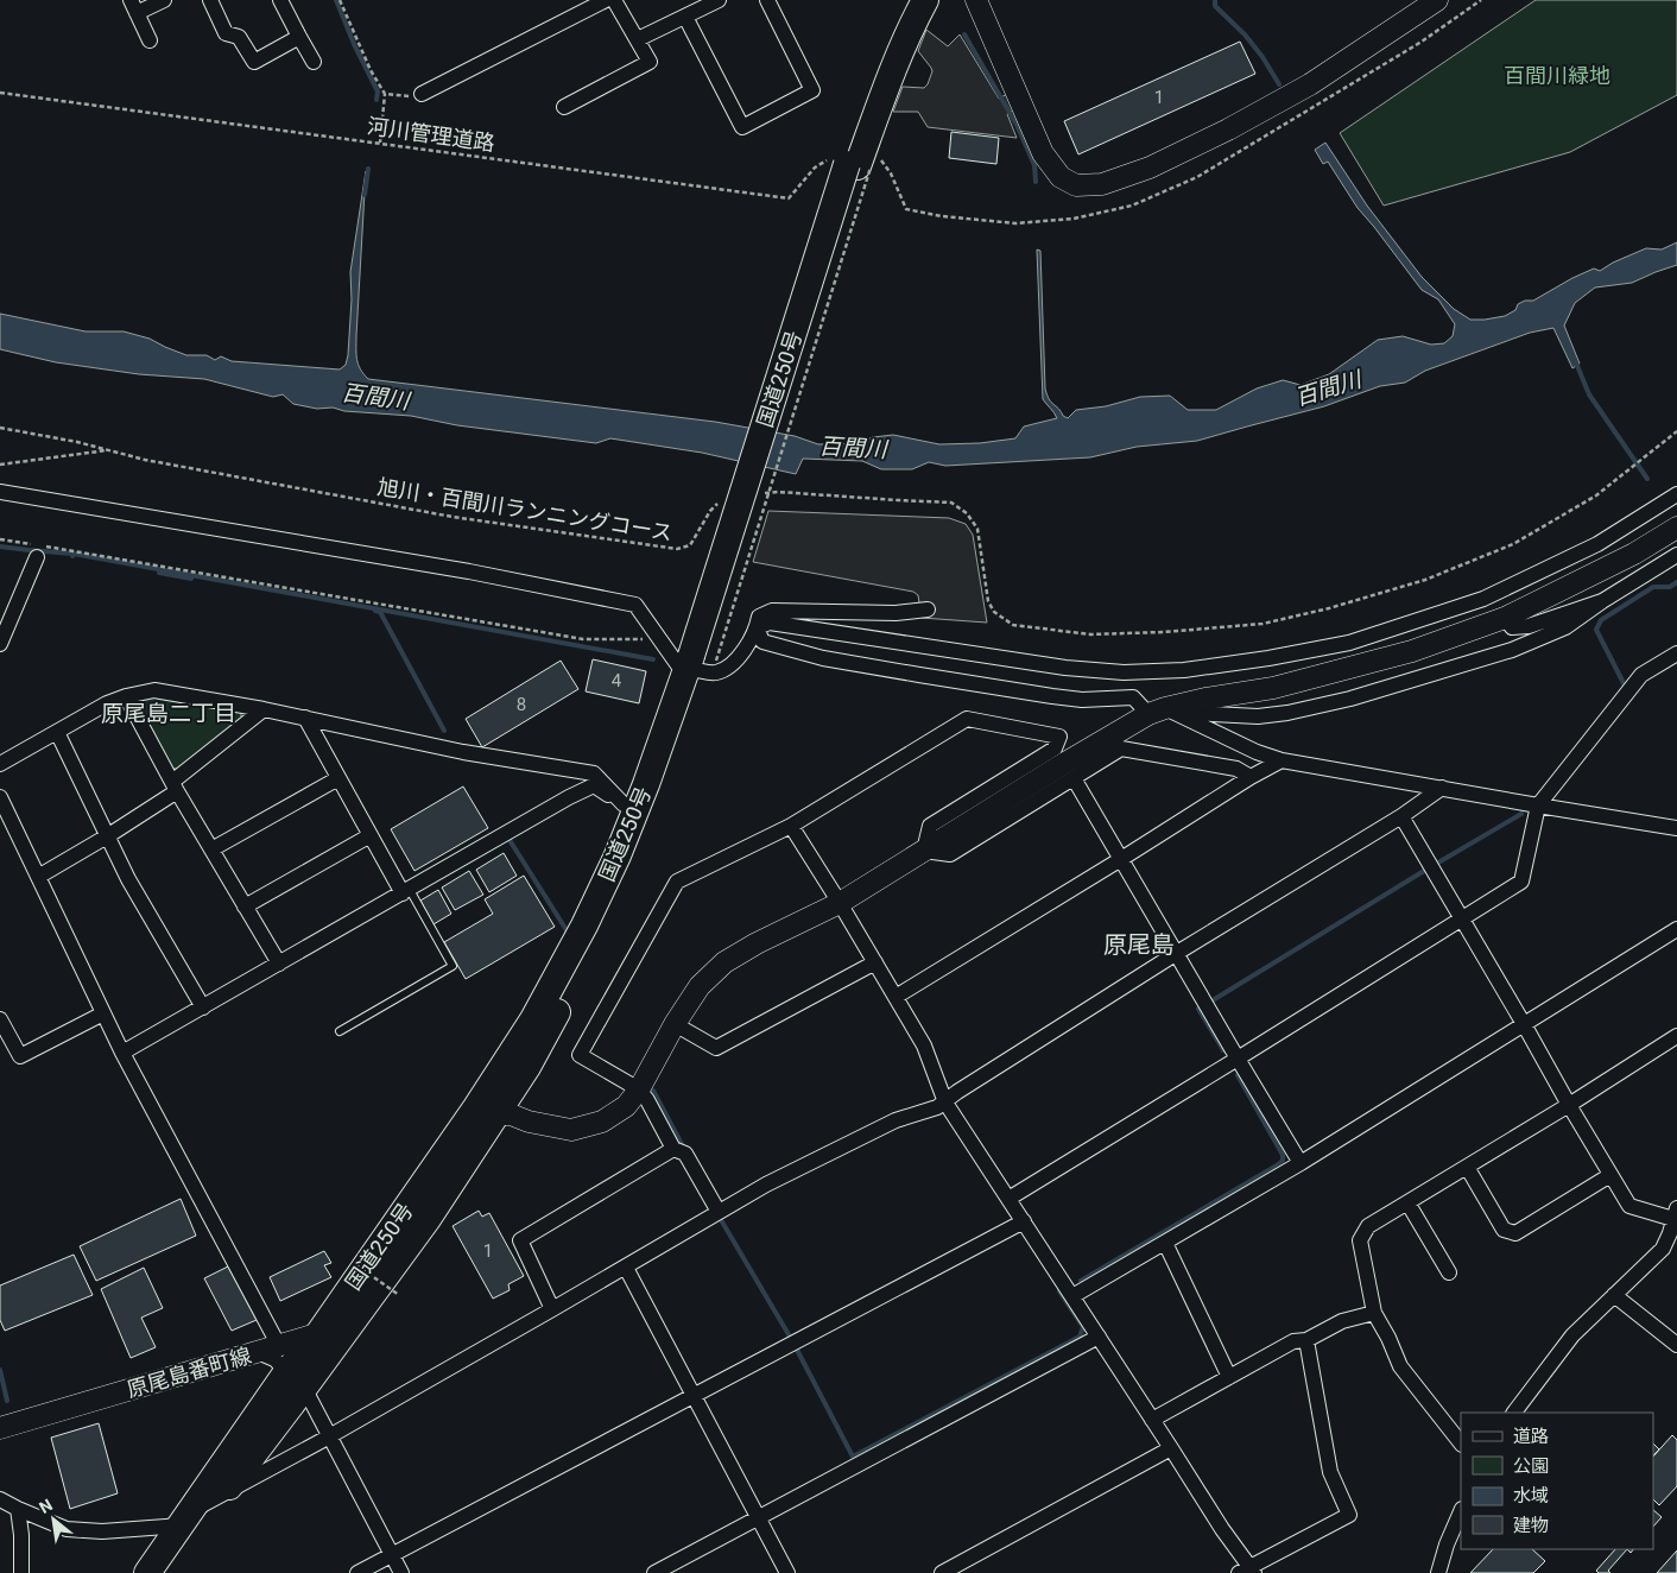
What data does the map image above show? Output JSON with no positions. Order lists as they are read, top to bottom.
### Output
{
  "streets": {
    "highway": ["国道250号"],
    "street": ["原尾島番町線"],
    "path": ["河川管理道路", "旭川・百間川ランニングコース"]
  },
  "crossings": [
    ["河川管理道路", "国道250号"],
    ["国道250号", "原尾島番町線"]
  ],
  "districts": ["原尾島二丁目", "原尾島"],
  "water": ["百間川"],
  "parks": ["百間川緑地"],
  "house_numbers": [
    "1",
    "4",
    "8",
    "1"
  ],
  "legend": [
    "道路",
    "公園",
    "水域",
    "建物"
  ],
  "north": "top left"
}
